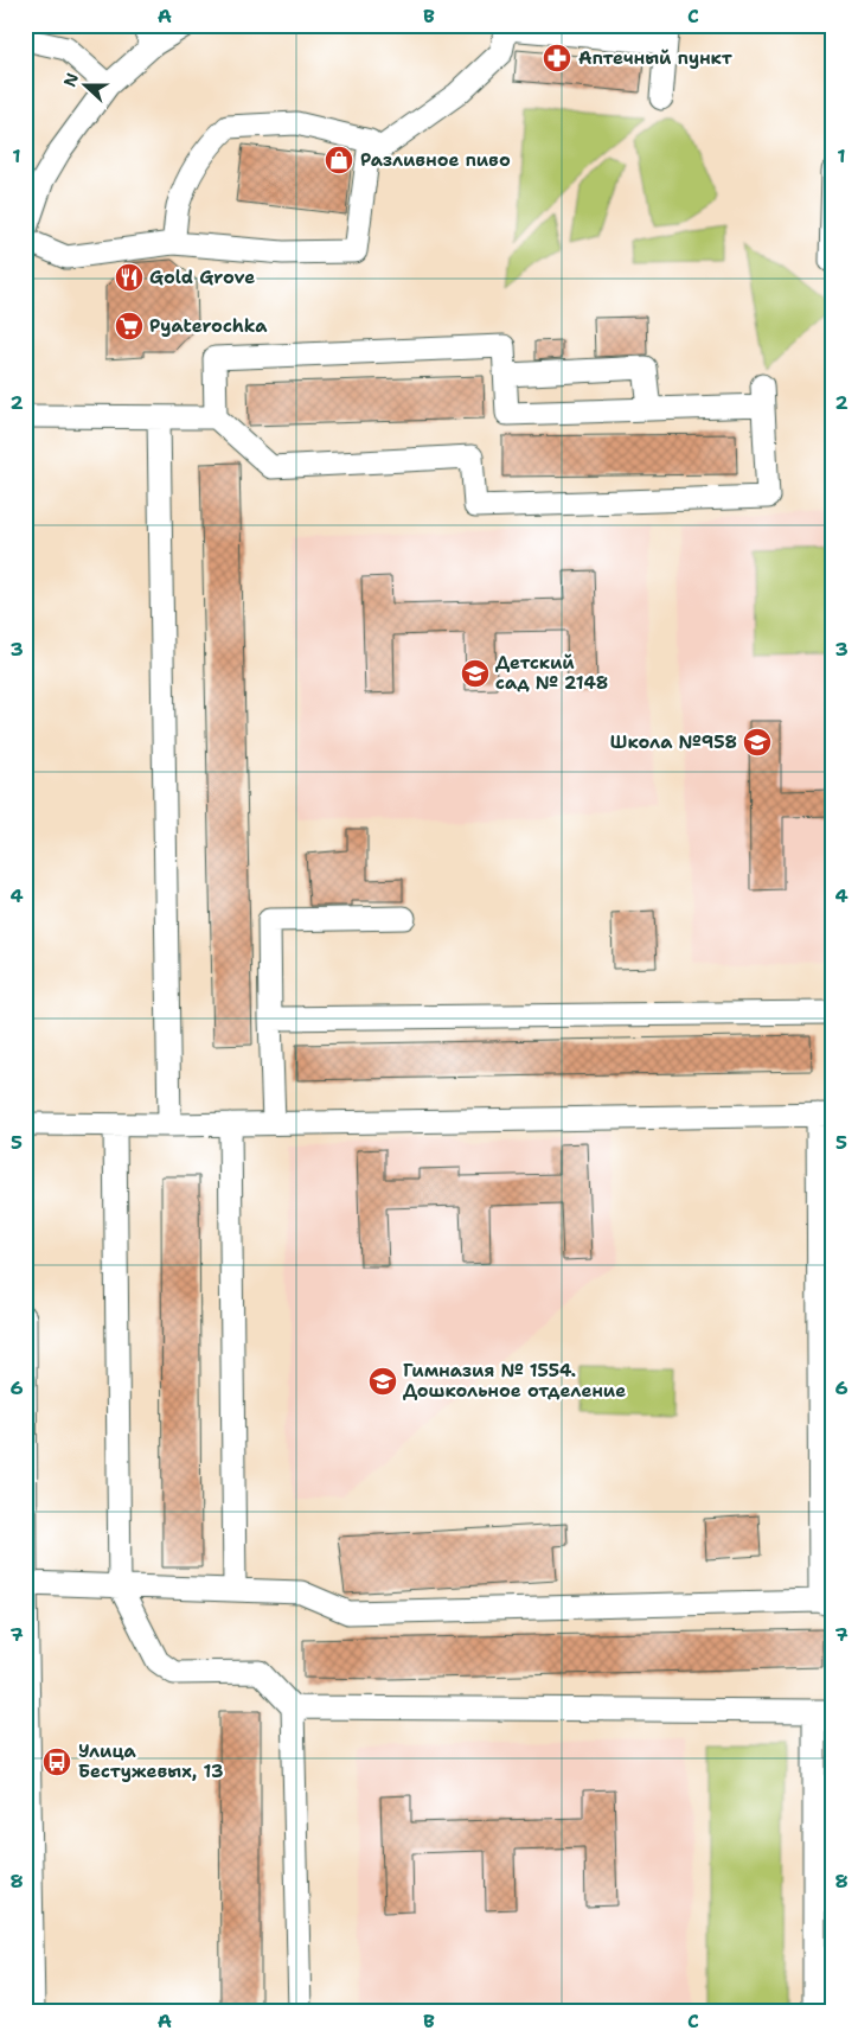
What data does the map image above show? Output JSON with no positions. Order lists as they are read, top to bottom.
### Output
{
  "places": {
    "pharmacy": ["Аптечный пункт"],
    "shop": ["Разливное пиво"],
    "restaurant": ["Gold Grove"],
    "supermarket": ["Pyaterochka"],
    "school or university": ["Детский сад № 2148", "Школа №958", "Гимназия № 1554. Дошкольное отделение"],
    "bus stop": ["Улица Бестужевых, 13"]
  },
  "north": "left",
  "grid": {
    "columns": ["A", "B", "C"],
    "rows": [
      "1",
      "2",
      "3",
      "4",
      "5",
      "6",
      "7",
      "8"
    ]
  }
}
